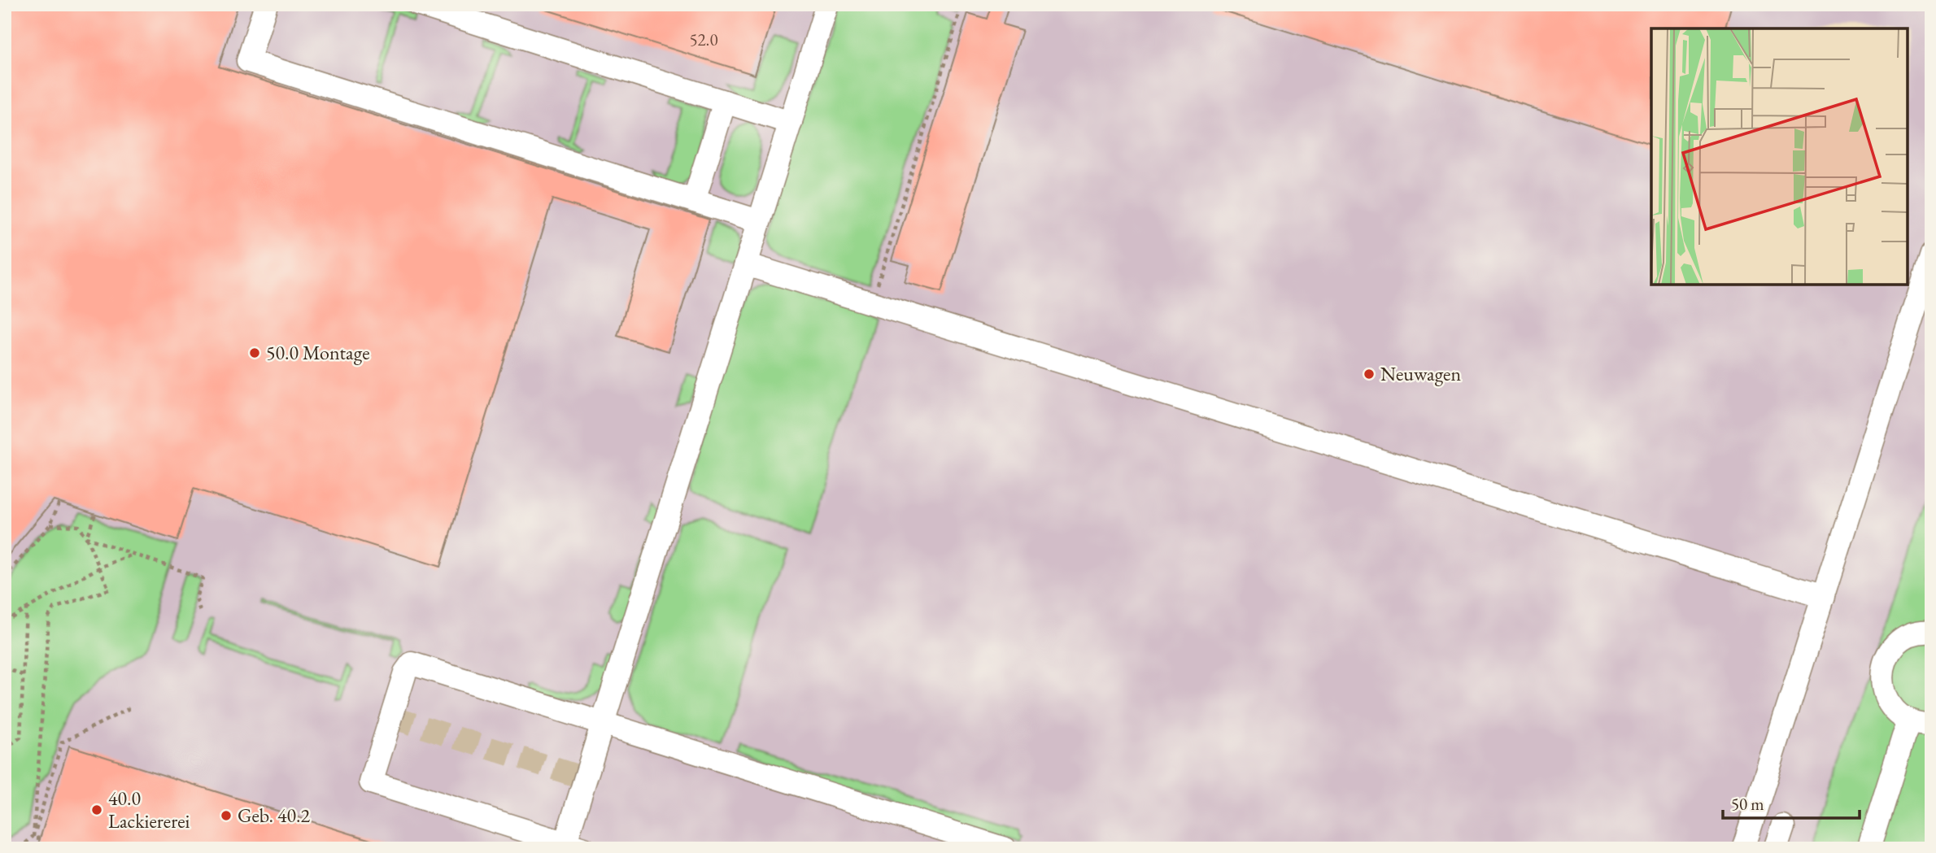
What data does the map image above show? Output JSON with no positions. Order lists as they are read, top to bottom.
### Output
{
  "places": [
    "50.0 Montage",
    "Neuwagen",
    "40.0 Lackiererei",
    "Geb. 40.2"
  ],
  "house_numbers": ["52.0"],
  "scale_bar": "50 m"
}
